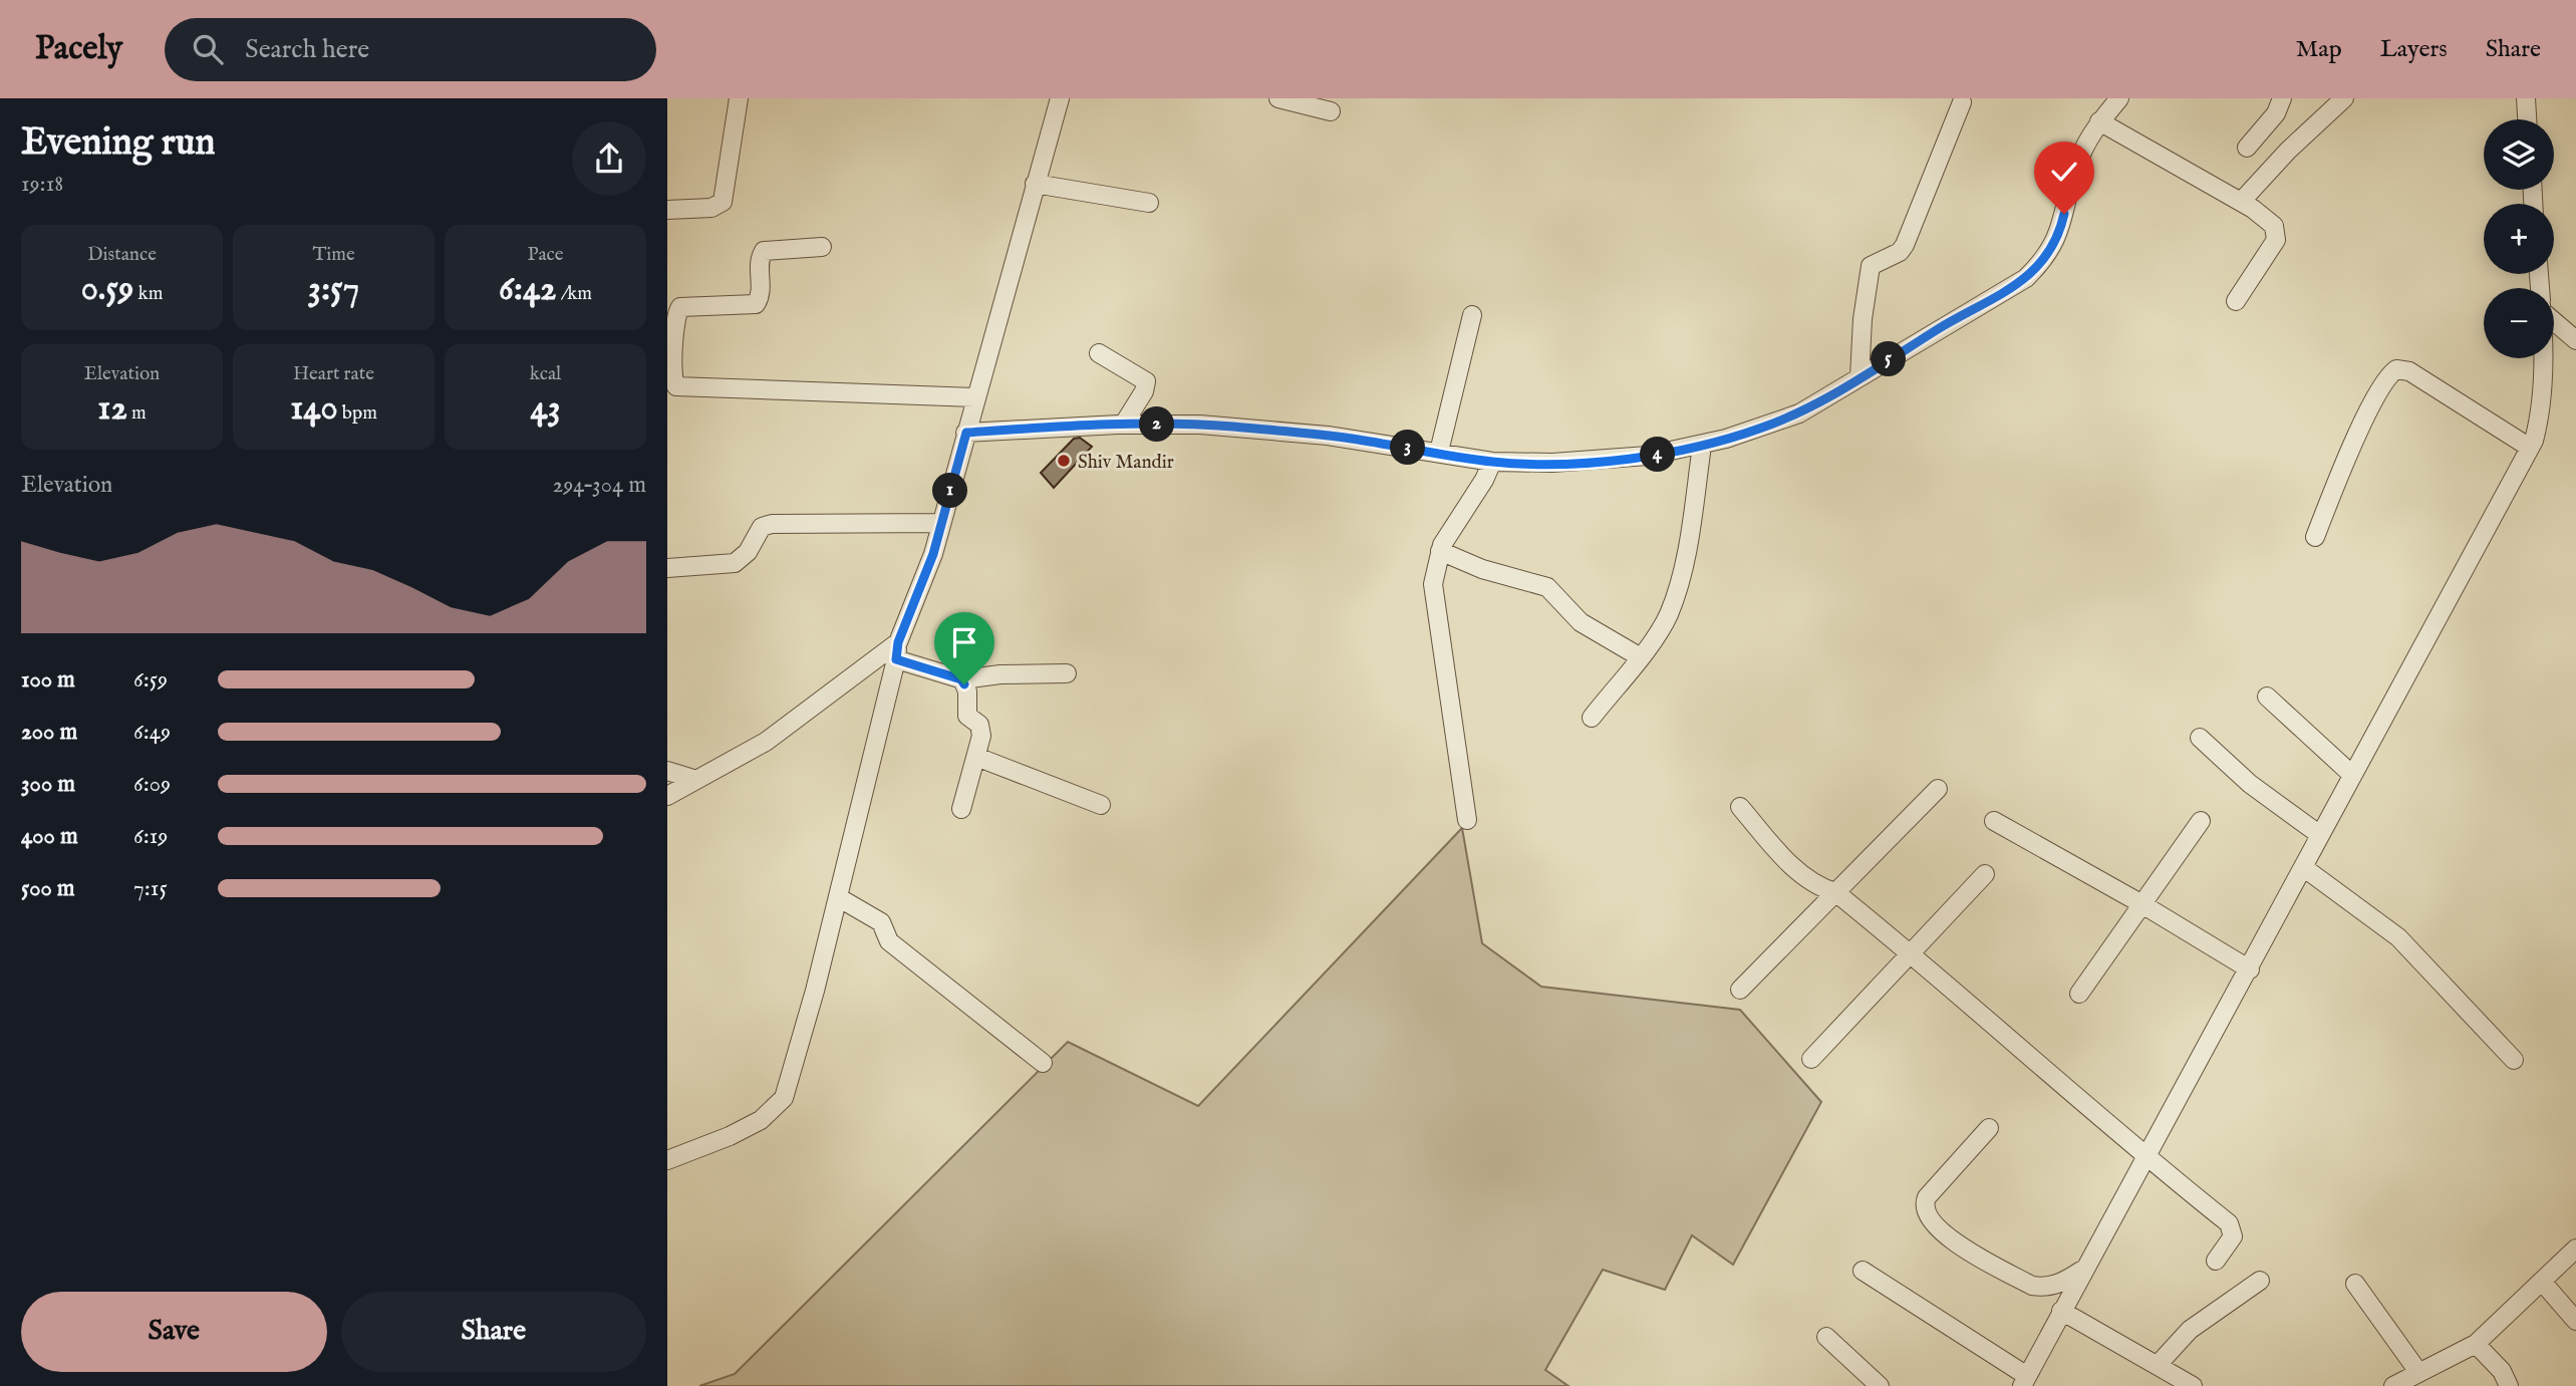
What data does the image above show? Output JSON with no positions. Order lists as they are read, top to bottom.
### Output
{
  "places": ["Shiv Mandir"],
  "page": {
    "header": "Pacely",
    "search": "Search here",
    "nav": ["Map", "Layers", "Share"],
    "heading": ["Evening run", "19:18"],
    "map_buttons": ["+", "−"],
    "stats": [
      ["Distance", "0.59 km"],
      ["Time", "3:57"],
      ["Pace", "6:42 /km"],
      ["Elevation", "12 m"],
      ["Heart rate", "140 bpm"],
      ["kcal", "43"]
    ],
    "pins": [
      "5",
      "2",
      "3",
      "4",
      "1"
    ],
    "chart": ["Elevation", "294–304 m"],
    "list": [
      {
        "name": "100 m",
        "note": "6:59"
      },
      {
        "name": "200 m",
        "note": "6:49"
      },
      {
        "name": "300 m",
        "note": "6:09"
      },
      {
        "name": "400 m",
        "note": "6:19"
      },
      {
        "name": "500 m",
        "note": "7:15"
      }
    ],
    "buttons": ["Save", "Share"]
  }
}
